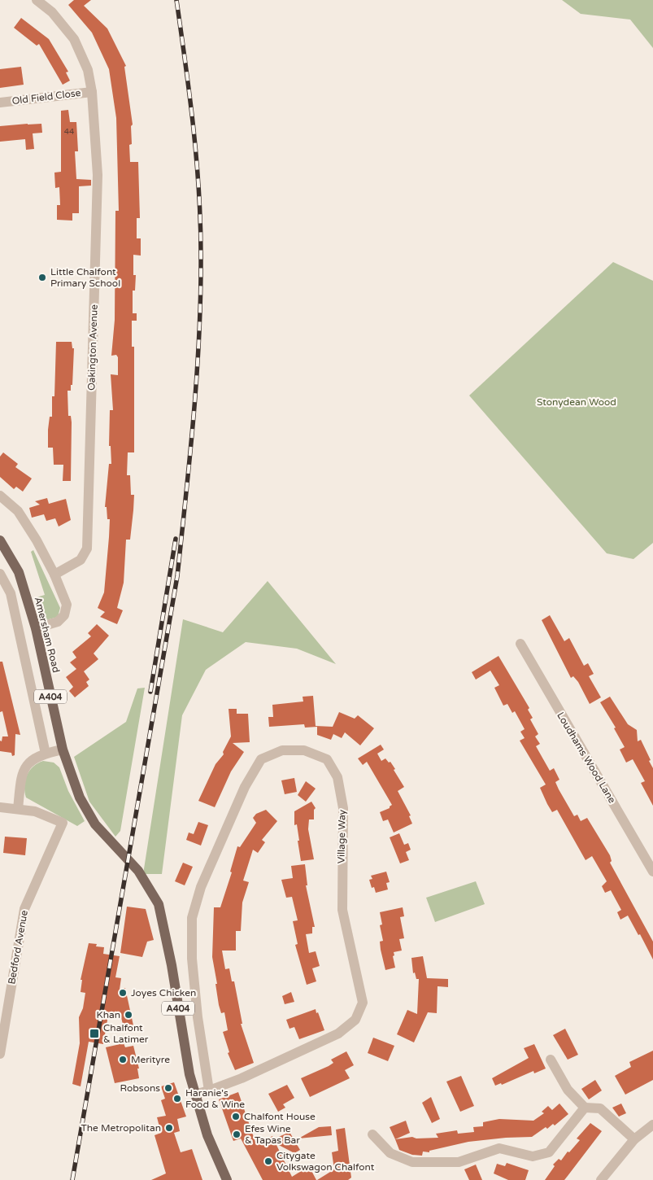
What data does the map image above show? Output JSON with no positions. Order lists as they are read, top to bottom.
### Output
{
  "streets": {
    "main road": ["Amersham Road", "A404"],
    "street": [
      "Old Field Close",
      "Oakington Avenue",
      "Loudhams Wood Lane",
      "Village Way",
      "Bedford Avenue"
    ]
  },
  "crossings": [
    ["Old Field Close", "Oakington Avenue"],
    ["Amersham Road", "A404"],
    ["Amersham Road", "Village Way"],
    ["A404", "Village Way"]
  ],
  "parks": ["Stonydean Wood"],
  "places": {
    "other": [
      "Little Chalfont Primary School",
      "Joyes Chicken",
      "Khan",
      "Merityre",
      "Robsons",
      "Haranie's Food & Wine",
      "Chalfont House",
      "The Metropolitan",
      "Efes Wine & Tapas Bar",
      "Citygate Volkswagon Chalfont"
    ],
    "transit": ["Chalfont & Latimer"]
  },
  "house_numbers": ["44"]
}
